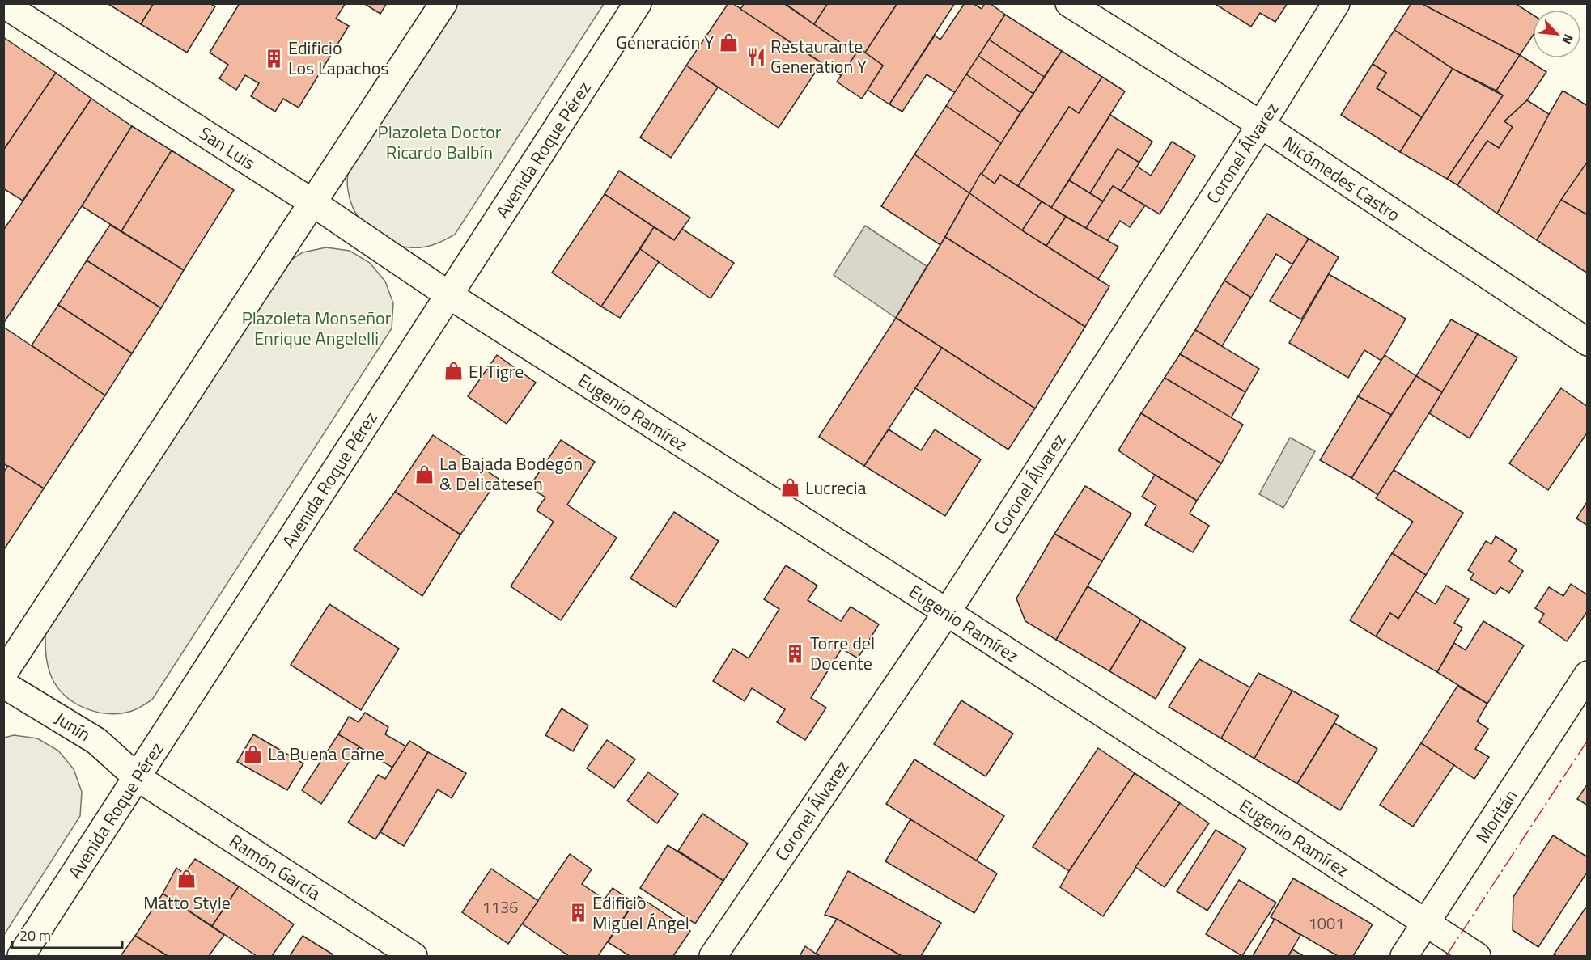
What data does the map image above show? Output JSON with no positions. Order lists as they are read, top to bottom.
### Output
{
  "streets": {
    "street": [
      "San Luis",
      "Avenida Roque Pérez",
      "Coronel Álvarez",
      "Nicómedes Castro",
      "Eugenio Ramírez",
      "Junín",
      "Moritán",
      "Ramón García"
    ]
  },
  "crossings": [
    ["San Luis", "Avenida Roque Pérez"],
    ["San Luis", "Eugenio Ramírez"],
    ["Avenida Roque Pérez", "Eugenio Ramírez"],
    ["Avenida Roque Pérez", "Junín"],
    ["Avenida Roque Pérez", "Ramón García"],
    ["Coronel Álvarez", "Nicómedes Castro"],
    ["Coronel Álvarez", "Eugenio Ramírez"],
    ["Eugenio Ramírez", "Moritán"],
    ["Junín", "Ramón García"]
  ],
  "parks": ["Plazoleta Doctor Ricardo Balbín", "Plazoleta Monseñor Enrique Angelelli"],
  "places": {
    "shop": [
      "Generación Y",
      "El Tigre",
      "La Bajada Bodegón & Delicatesen",
      "Lucrecia",
      "La Buena Carne",
      "Matto Style"
    ],
    "restaurant": ["Restaurante Generation Y"],
    "building": ["Edificio Los Lapachos", "Torre del Docente", "Edificio Miguel Ángel"]
  },
  "house_numbers": ["1136", "1001"],
  "scale_bar": "20 m",
  "north": "bottom right"
}
